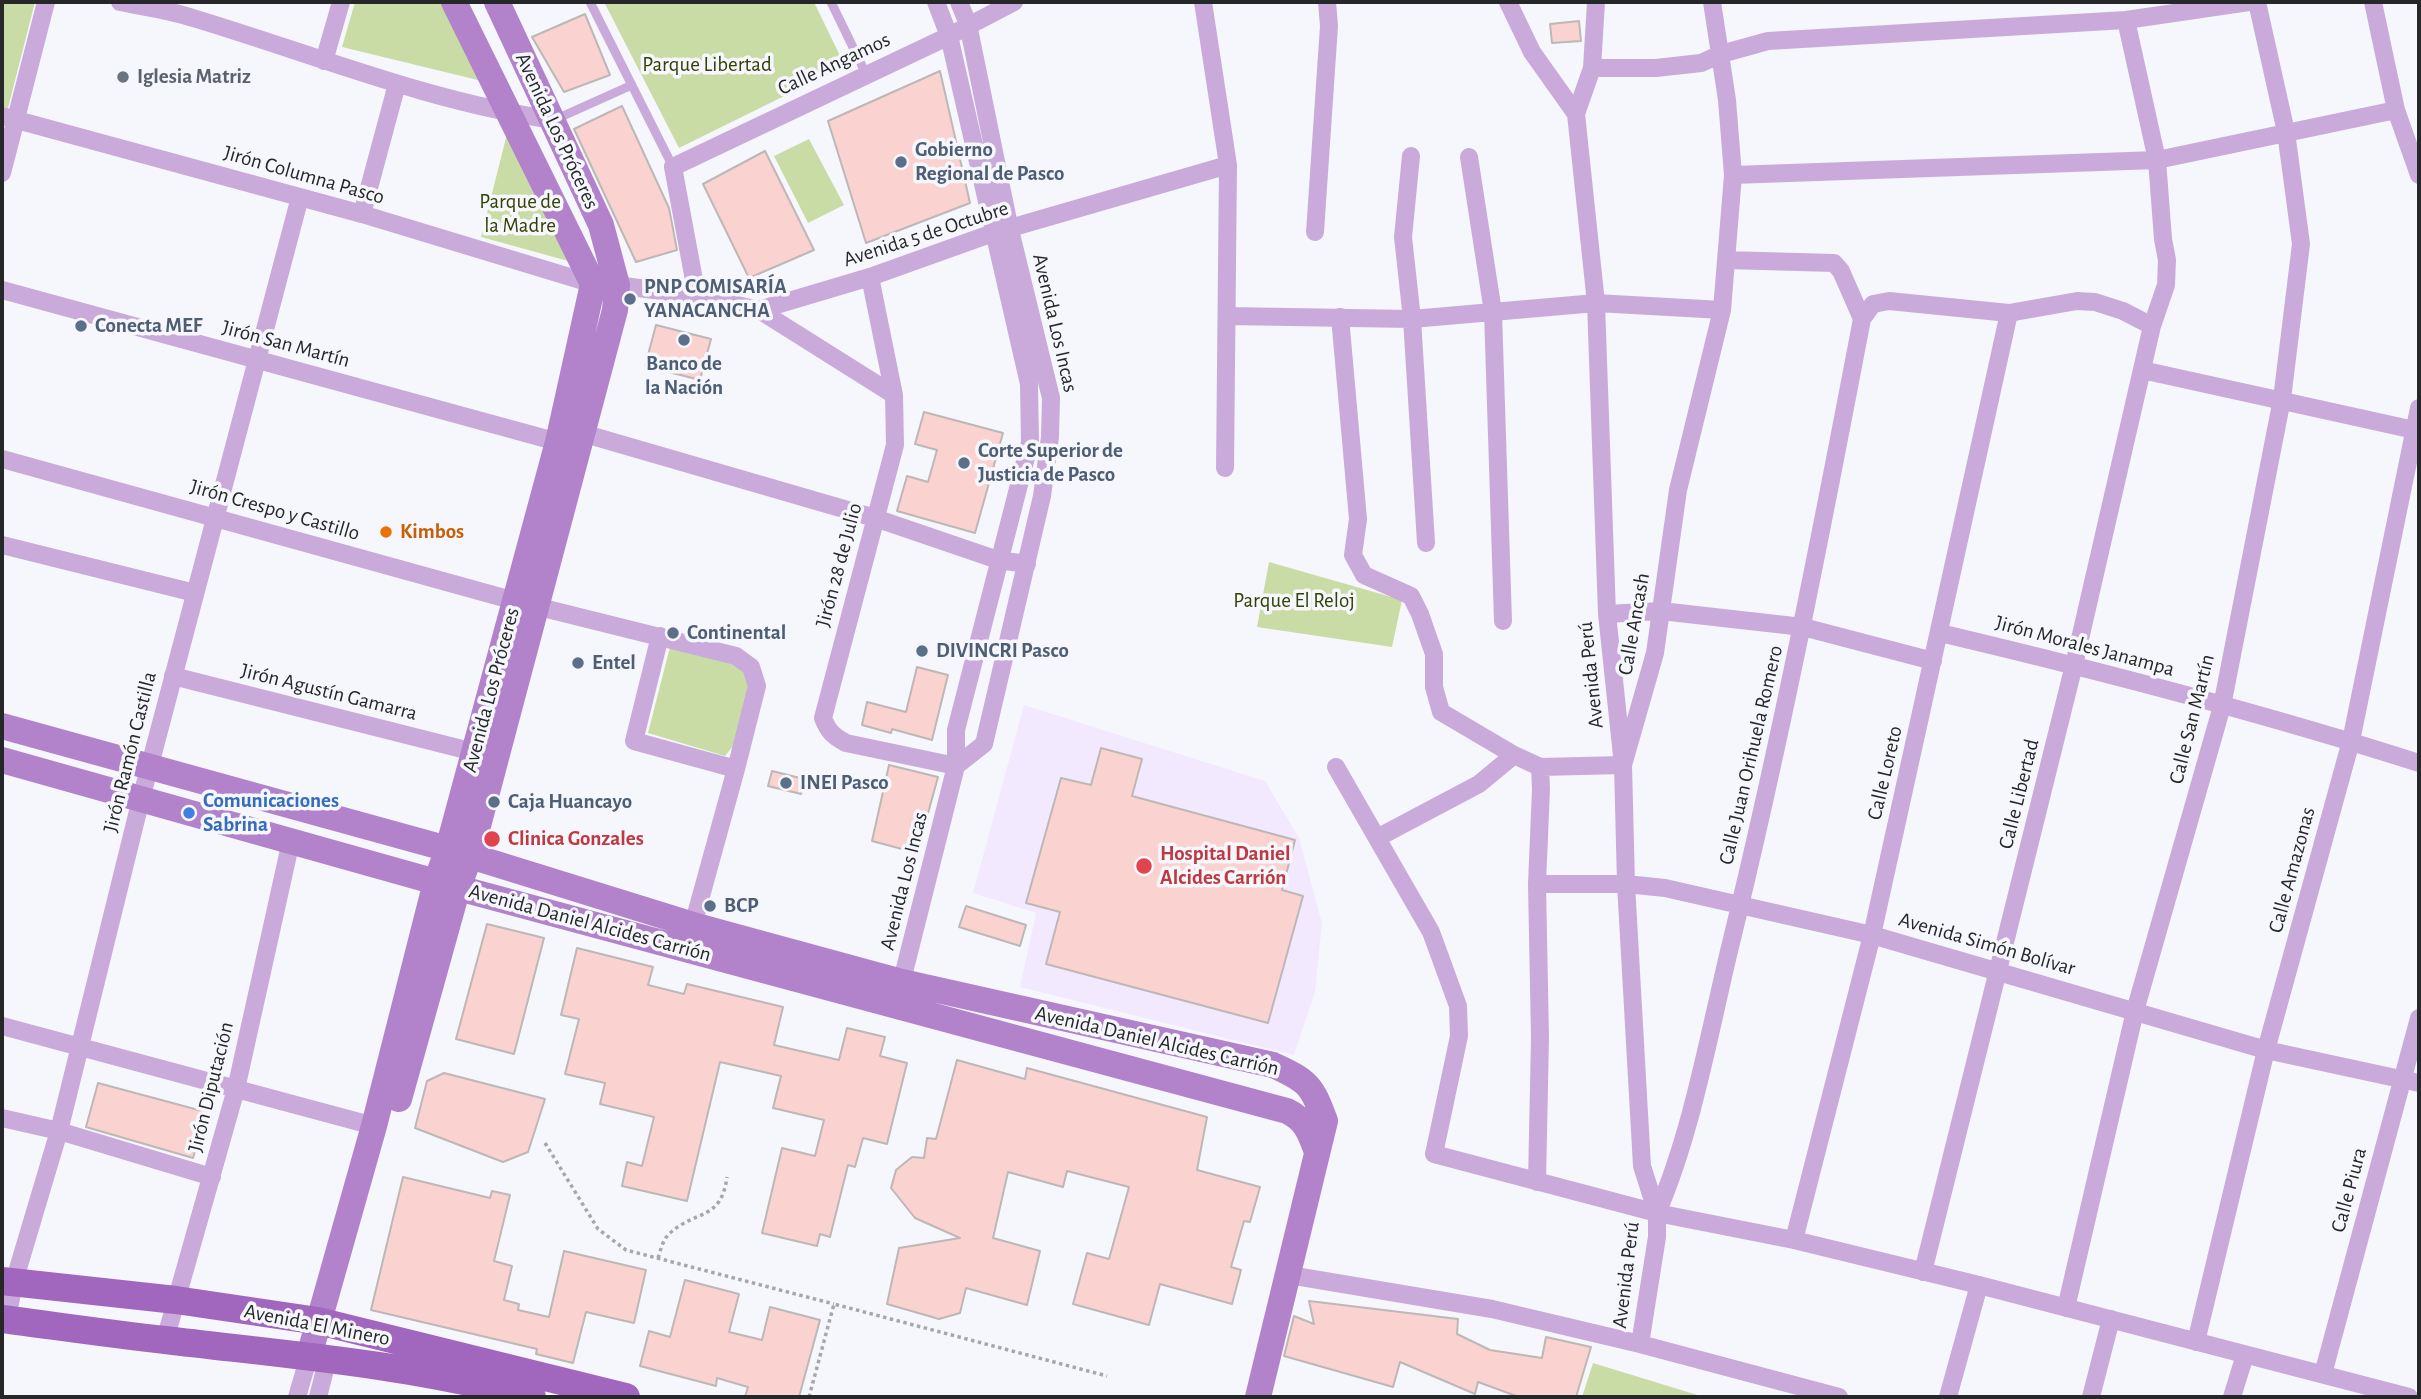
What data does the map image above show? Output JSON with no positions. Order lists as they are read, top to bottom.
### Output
{
  "streets": {
    "main road": ["Avenida El Minero"],
    "street": [
      "Calle Angamos",
      "Avenida Los Próceres",
      "Jirón Columna Pasco",
      "Avenida 5 de Octubre",
      "Avenida Los Incas",
      "Jirón San Martín",
      "Jirón Crespo y Castillo",
      "Jirón 28 de Julio",
      "Calle Ancash",
      "Jirón Morales Janampa",
      "Avenida Perú",
      "Jirón Agustín Gamarra",
      "Calle San Martín",
      "Jirón Ramón Castilla",
      "Calle Juan Orihuela Romero",
      "Calle Loreto",
      "Calle Libertad",
      "Calle Amazonas",
      "Avenida Daniel Alcides Carrión",
      "Avenida Simón Bolívar",
      "Jirón Diputación",
      "Calle Piura"
    ]
  },
  "crossings": [
    ["Calle Angamos", "Avenida Los Incas"],
    ["Avenida Los Próceres", "Jirón Columna Pasco"],
    ["Avenida Los Próceres", "Jirón San Martín"],
    ["Avenida Los Próceres", "Jirón Crespo y Castillo"],
    ["Avenida Los Próceres", "Jirón Agustín Gamarra"],
    ["Avenida Los Próceres", "Avenida Daniel Alcides Carrión"],
    ["Avenida Los Próceres", "Avenida El Minero"],
    ["Jirón Columna Pasco", "Avenida 5 de Octubre"],
    ["Jirón Columna Pasco", "Jirón Ramón Castilla"],
    ["Avenida 5 de Octubre", "Avenida Los Incas"],
    ["Avenida 5 de Octubre", "Jirón 28 de Julio"],
    ["Avenida Los Incas", "Jirón San Martín"],
    ["Avenida Los Incas", "Jirón 28 de Julio"],
    ["Avenida Los Incas", "Avenida Daniel Alcides Carrión"],
    ["Jirón San Martín", "Jirón 28 de Julio"],
    ["Jirón San Martín", "Jirón Ramón Castilla"],
    ["Jirón Crespo y Castillo", "Jirón Ramón Castilla"],
    ["Jirón Crespo y Castillo", "Avenida Daniel Alcides Carrión"],
    ["Calle Ancash", "Avenida Perú"],
    ["Jirón Morales Janampa", "Calle San Martín"],
    ["Jirón Morales Janampa", "Calle Loreto"],
    ["Jirón Morales Janampa", "Calle Libertad"],
    ["Jirón Morales Janampa", "Calle Amazonas"],
    ["Avenida Perú", "Calle Juan Orihuela Romero"],
    ["Avenida Perú", "Avenida Simón Bolívar"],
    ["Jirón Agustín Gamarra", "Jirón Ramón Castilla"],
    ["Calle San Martín", "Avenida Simón Bolívar"],
    ["Jirón Ramón Castilla", "Avenida Daniel Alcides Carrión"],
    ["Jirón Ramón Castilla", "Avenida El Minero"],
    ["Calle Juan Orihuela Romero", "Avenida Simón Bolívar"],
    ["Calle Loreto", "Avenida Simón Bolívar"],
    ["Calle Libertad", "Avenida Simón Bolívar"],
    ["Calle Amazonas", "Avenida Simón Bolívar"],
    ["Avenida Daniel Alcides Carrión", "Jirón Diputación"],
    ["Avenida Simón Bolívar", "Calle Piura"],
    ["Jirón Diputación", "Avenida El Minero"]
  ],
  "parks": ["Parque Libertad", "Parque de la Madre", "Parque El Reloj"],
  "places": [
    "Iglesia Matriz",
    "Gobierno Regional de Pasco",
    "PNP COMISARÍA YANACANCHA",
    "Conecta MEF",
    "Banco de la Nación",
    "Corte Superior de Justicia de Pasco",
    "Kimbos",
    "Continental",
    "DIVINCRI Pasco",
    "Entel",
    "INEI Pasco",
    "Caja Huancayo",
    "Comunicaciones Sabrina",
    "Clinica Gonzales",
    "Hospital Daniel Alcides Carrión",
    "BCP"
  ]
}
